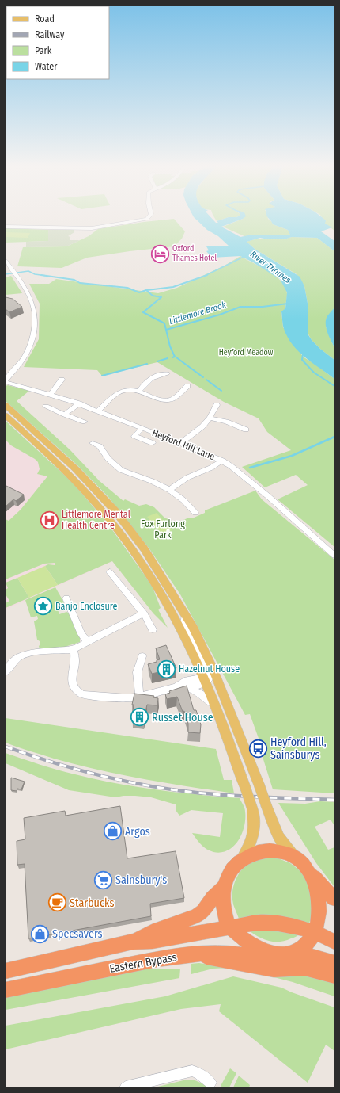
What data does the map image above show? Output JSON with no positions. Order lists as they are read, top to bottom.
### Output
{
  "streets": {
    "highway": ["Eastern Bypass"],
    "street": ["Heyford Hill Lane"]
  },
  "water": ["River Thames", "Littlemore Brook"],
  "parks": ["Heyford Meadow", "Fox Furlong Park"],
  "places": {
    "hotel": ["Oxford Thames Hotel"],
    "hospital": ["Littlemore Mental Health Centre"],
    "place": ["Banjo Enclosure"],
    "building": ["Hazelnut House", "Russet House"],
    "bus stop": ["Heyford Hill, Sainsburys"],
    "shop": ["Argos", "Specsavers"],
    "supermarket": ["Sainsbury's"],
    "cafe": ["Starbucks"]
  },
  "legend": [
    "Road",
    "Railway",
    "Park",
    "Water"
  ]
}
